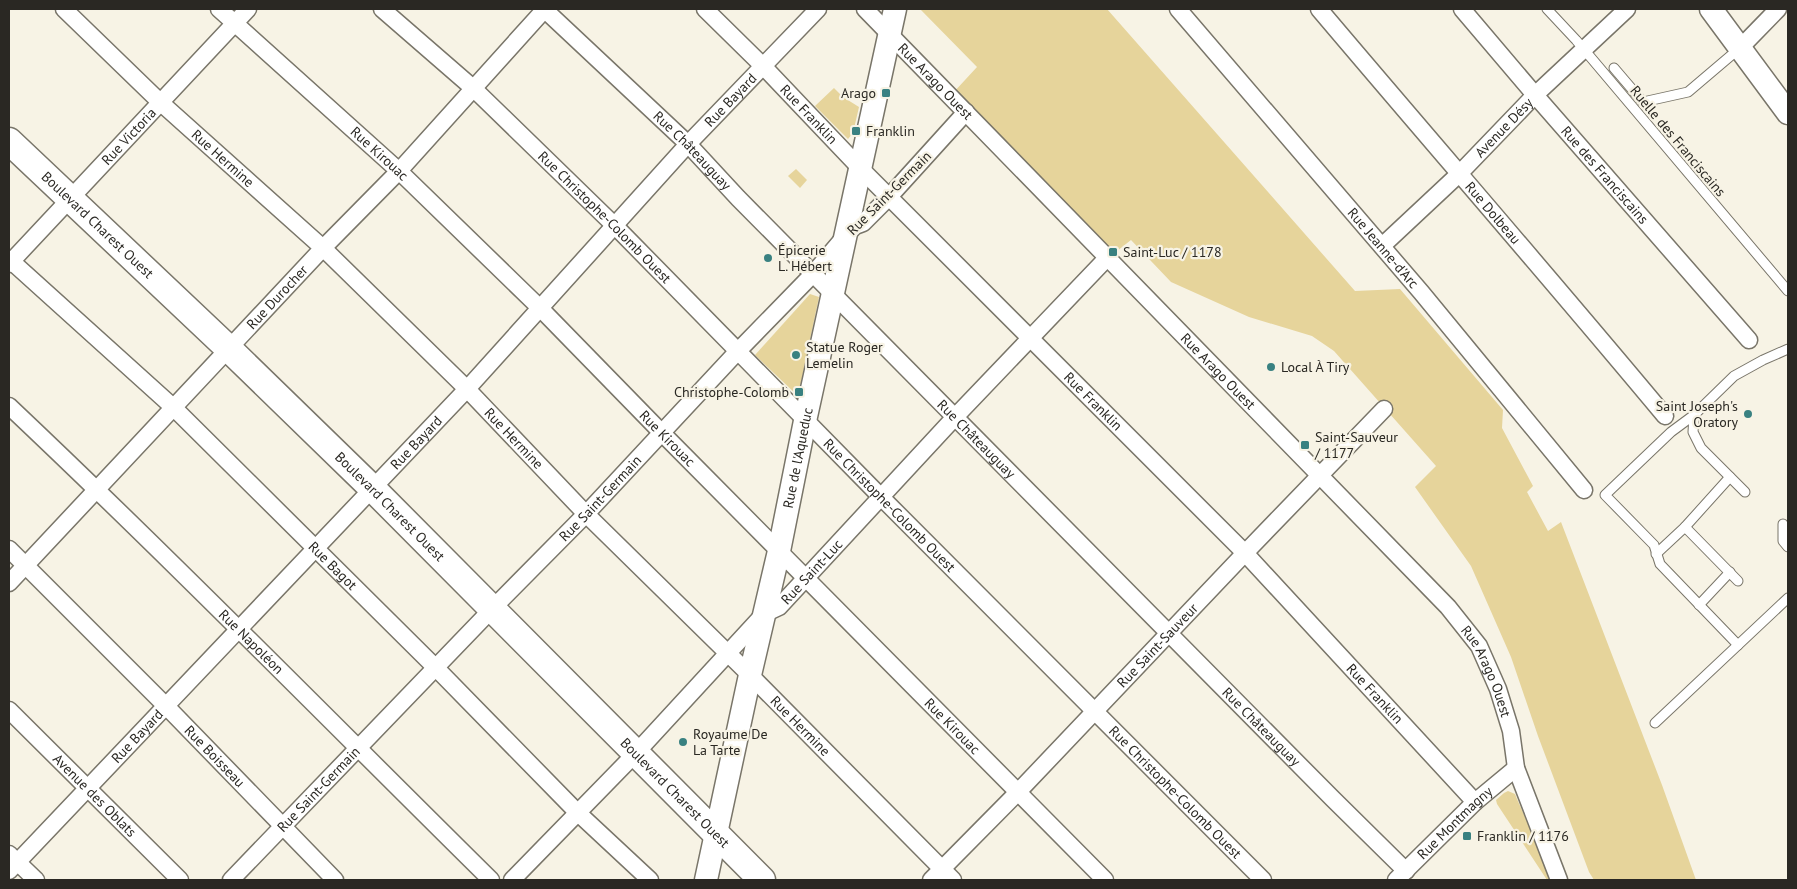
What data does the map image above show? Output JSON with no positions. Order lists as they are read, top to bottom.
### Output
{
  "streets": {
    "main road": ["Boulevard Charest Ouest"],
    "street": [
      "Rue Arago Ouest",
      "Rue Bayard",
      "Rue Franklin",
      "Avenue Désy",
      "Rue Victoria",
      "Rue Châteauguay",
      "Rue Kirouac",
      "Rue Hermine",
      "Rue des Franciscains",
      "Rue Saint-Germain",
      "Rue Dolbeau",
      "Rue Christophe-Colomb Ouest",
      "Rue Jeanne-d'Arc",
      "Rue Durocher",
      "Rue de l'Aqueduc",
      "Rue Bagot",
      "Rue Saint-Luc",
      "Rue Napoléon",
      "Rue Saint-Sauveur",
      "Rue Boisseau",
      "Avenue des Oblats",
      "Rue Montmagny"
    ],
    "lane": ["Ruelle des Franciscains"]
  },
  "crossings": [
    ["Rue Arago Ouest", "Rue Saint-Germain"],
    ["Rue Arago Ouest", "Rue de l'Aqueduc"],
    ["Rue Arago Ouest", "Rue Saint-Luc"],
    ["Rue Arago Ouest", "Rue Saint-Sauveur"],
    ["Rue Arago Ouest", "Rue Montmagny"],
    ["Rue Bayard", "Rue Franklin"],
    ["Rue Bayard", "Rue Châteauguay"],
    ["Rue Bayard", "Rue Kirouac"],
    ["Rue Bayard", "Rue Hermine"],
    ["Rue Bayard", "Rue Christophe-Colomb Ouest"],
    ["Rue Bayard", "Boulevard Charest Ouest"],
    ["Rue Bayard", "Rue Bagot"],
    ["Rue Bayard", "Rue Napoléon"],
    ["Rue Bayard", "Rue Boisseau"],
    ["Rue Bayard", "Avenue des Oblats"],
    ["Rue Franklin", "Rue Saint-Germain"],
    ["Rue Franklin", "Rue de l'Aqueduc"],
    ["Rue Franklin", "Rue Saint-Luc"],
    ["Rue Franklin", "Rue Saint-Sauveur"],
    ["Rue Franklin", "Rue Montmagny"],
    ["Avenue Désy", "Ruelle des Franciscains"],
    ["Avenue Désy", "Rue des Franciscains"],
    ["Avenue Désy", "Rue Dolbeau"],
    ["Avenue Désy", "Rue Jeanne-d'Arc"],
    ["Rue Victoria", "Rue Kirouac"],
    ["Rue Victoria", "Rue Hermine"],
    ["Rue Victoria", "Boulevard Charest Ouest"],
    ["Rue Victoria", "Rue Bagot"],
    ["Rue Châteauguay", "Rue Saint-Germain"],
    ["Rue Châteauguay", "Rue Durocher"],
    ["Rue Châteauguay", "Rue de l'Aqueduc"],
    ["Rue Châteauguay", "Rue Saint-Luc"],
    ["Rue Châteauguay", "Rue Saint-Sauveur"],
    ["Rue Châteauguay", "Rue Montmagny"],
    ["Rue Kirouac", "Rue Saint-Germain"],
    ["Rue Kirouac", "Rue Durocher"],
    ["Rue Kirouac", "Rue de l'Aqueduc"],
    ["Rue Kirouac", "Rue Saint-Luc"],
    ["Rue Kirouac", "Rue Saint-Sauveur"],
    ["Rue Hermine", "Rue Saint-Germain"],
    ["Rue Hermine", "Rue Durocher"],
    ["Rue Hermine", "Rue de l'Aqueduc"],
    ["Rue Hermine", "Rue Saint-Luc"],
    ["Rue Hermine", "Rue Saint-Sauveur"],
    ["Rue Saint-Germain", "Rue Christophe-Colomb Ouest"],
    ["Rue Saint-Germain", "Boulevard Charest Ouest"],
    ["Rue Saint-Germain", "Rue de l'Aqueduc"],
    ["Rue Saint-Germain", "Rue Bagot"],
    ["Rue Saint-Germain", "Rue Napoléon"],
    ["Rue Saint-Germain", "Rue Boisseau"],
    ["Rue Christophe-Colomb Ouest", "Rue Durocher"],
    ["Rue Christophe-Colomb Ouest", "Rue de l'Aqueduc"],
    ["Rue Christophe-Colomb Ouest", "Rue Saint-Luc"],
    ["Rue Christophe-Colomb Ouest", "Rue Saint-Sauveur"],
    ["Boulevard Charest Ouest", "Rue Durocher"],
    ["Boulevard Charest Ouest", "Rue de l'Aqueduc"],
    ["Boulevard Charest Ouest", "Rue Saint-Luc"],
    ["Rue Durocher", "Rue Bagot"],
    ["Rue Durocher", "Rue Napoléon"],
    ["Rue Durocher", "Rue Boisseau"],
    ["Rue de l'Aqueduc", "Rue Saint-Luc"],
    ["Rue Bagot", "Rue Saint-Luc"]
  ],
  "places": {
    "transit": [
      "Arago",
      "Franklin",
      "Saint-Luc / 1178",
      "Christophe-Colomb",
      "Saint-Sauveur / 1177",
      "Franklin / 1176"
    ],
    "other": [
      "Épicerie L. Hébert",
      "Statue Roger Lemelin",
      "Local À Tiry",
      "Saint Joseph's Oratory",
      "Royaume De La Tarte"
    ]
  }
}
